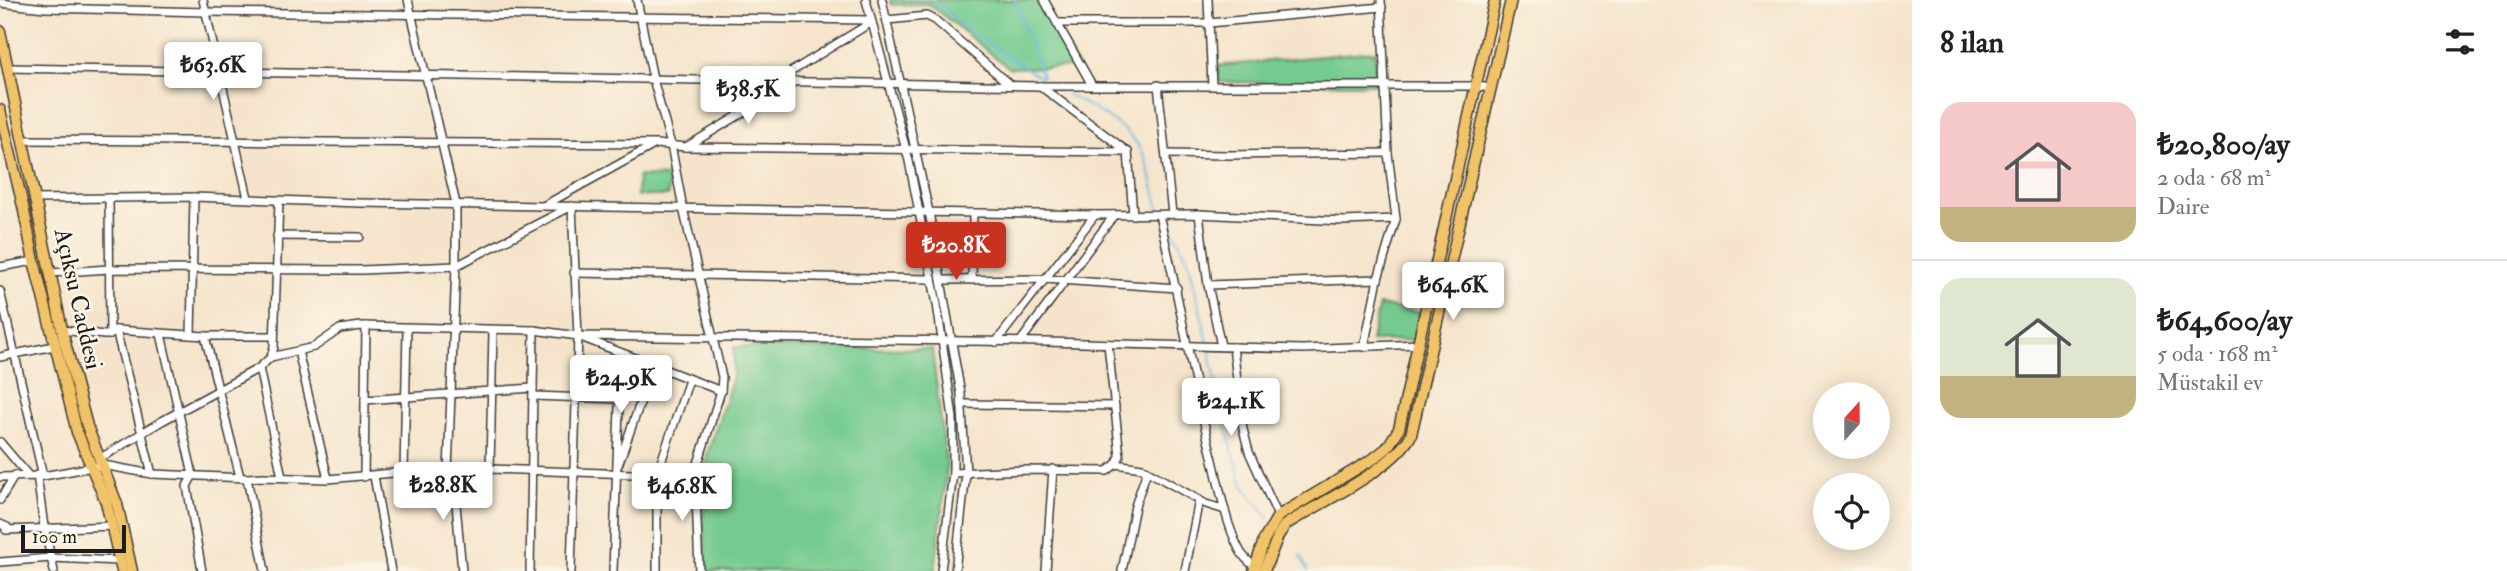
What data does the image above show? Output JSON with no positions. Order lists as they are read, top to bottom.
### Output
{
  "streets": {
    "main road": ["Açıksu Caddesi"]
  },
  "scale_bar": "100 m",
  "north": "top",
  "page": {
    "heading": "8 ilan",
    "price": [
      "₺63.6K",
      "₺38.5K",
      "₺20.8K",
      "₺64.6K",
      "₺24.9K",
      "₺24.1K",
      "₺28.8K",
      "₺46.8K"
    ],
    "list": [
      {
        "name": "₺20,800/ay",
        "note": "2 oda · 68 m² · Daire"
      },
      {
        "name": "₺64,600/ay",
        "note": "5 oda · 168 m² · Müstakil ev"
      }
    ],
    "scale": "100 m"
  }
}
